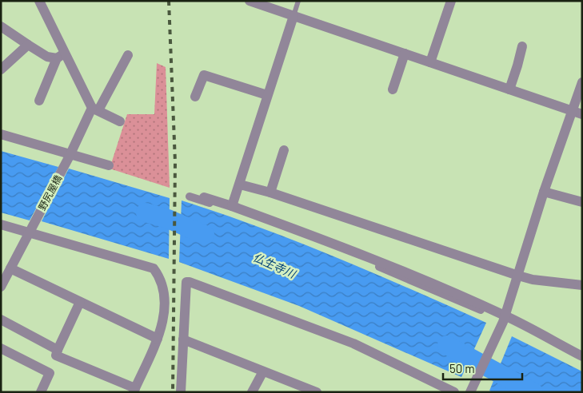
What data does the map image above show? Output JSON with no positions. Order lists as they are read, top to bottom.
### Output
{
  "streets": {
    "street": ["野尻屋橋"]
  },
  "water": ["仏生寺川"],
  "scale_bar": "50 m"
}
